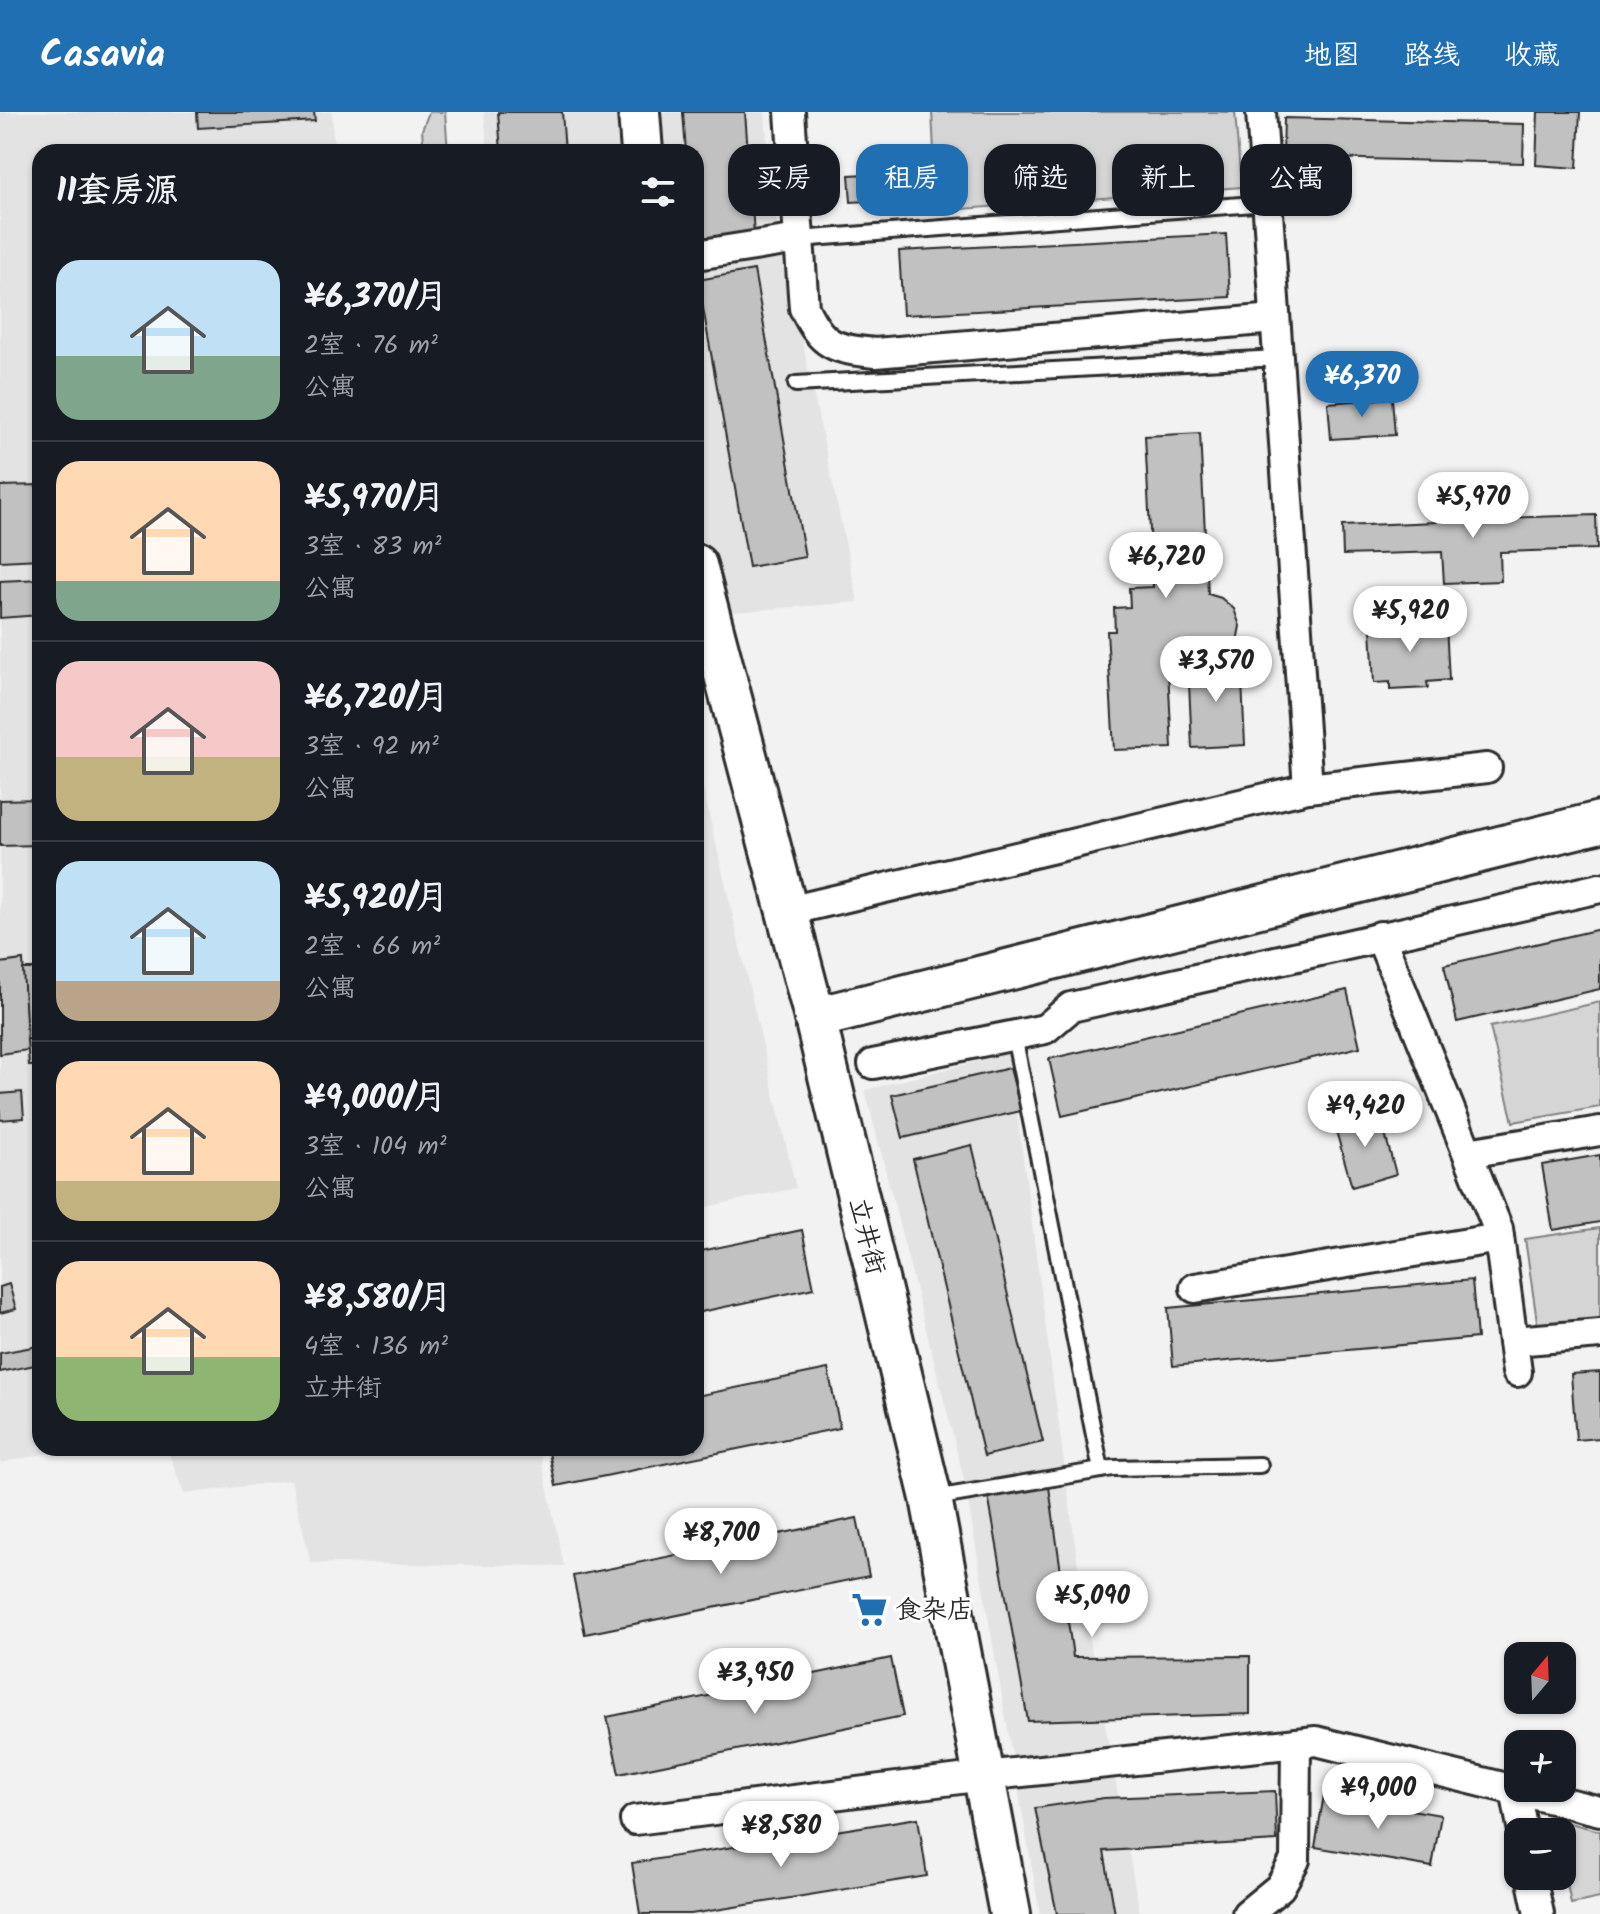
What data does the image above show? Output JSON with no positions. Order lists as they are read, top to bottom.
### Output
{
  "streets": {
    "street": ["立井街"]
  },
  "places": {
    "supermarket": ["食杂店"]
  },
  "north": "top",
  "page": {
    "header": "Casavia",
    "nav": ["地图", "路线", "收藏"],
    "chip": [
      "买房",
      "租房",
      "筛选",
      "新上",
      "公寓"
    ],
    "heading": "11套房源",
    "list": [
      {
        "name": "¥6,370/月",
        "note": "2室 · 76 m² · 公寓"
      },
      {
        "name": "¥5,970/月",
        "note": "3室 · 83 m² · 公寓"
      },
      {
        "name": "¥6,720/月",
        "note": "3室 · 92 m² · 公寓"
      },
      {
        "name": "¥5,920/月",
        "note": "2室 · 66 m² · 公寓"
      },
      {
        "name": "¥9,000/月",
        "note": "3室 · 104 m² · 公寓"
      },
      {
        "name": "¥8,580/月",
        "note": "4室 · 136 m² · 立井街"
      }
    ],
    "price": [
      "¥6,370",
      "¥5,970",
      "¥6,720",
      "¥5,920",
      "¥3,570",
      "¥9,420",
      "¥8,700",
      "¥5,090",
      "¥3,950",
      "¥9,000",
      "¥8,580"
    ],
    "map_buttons": ["+", "−"]
  }
}
